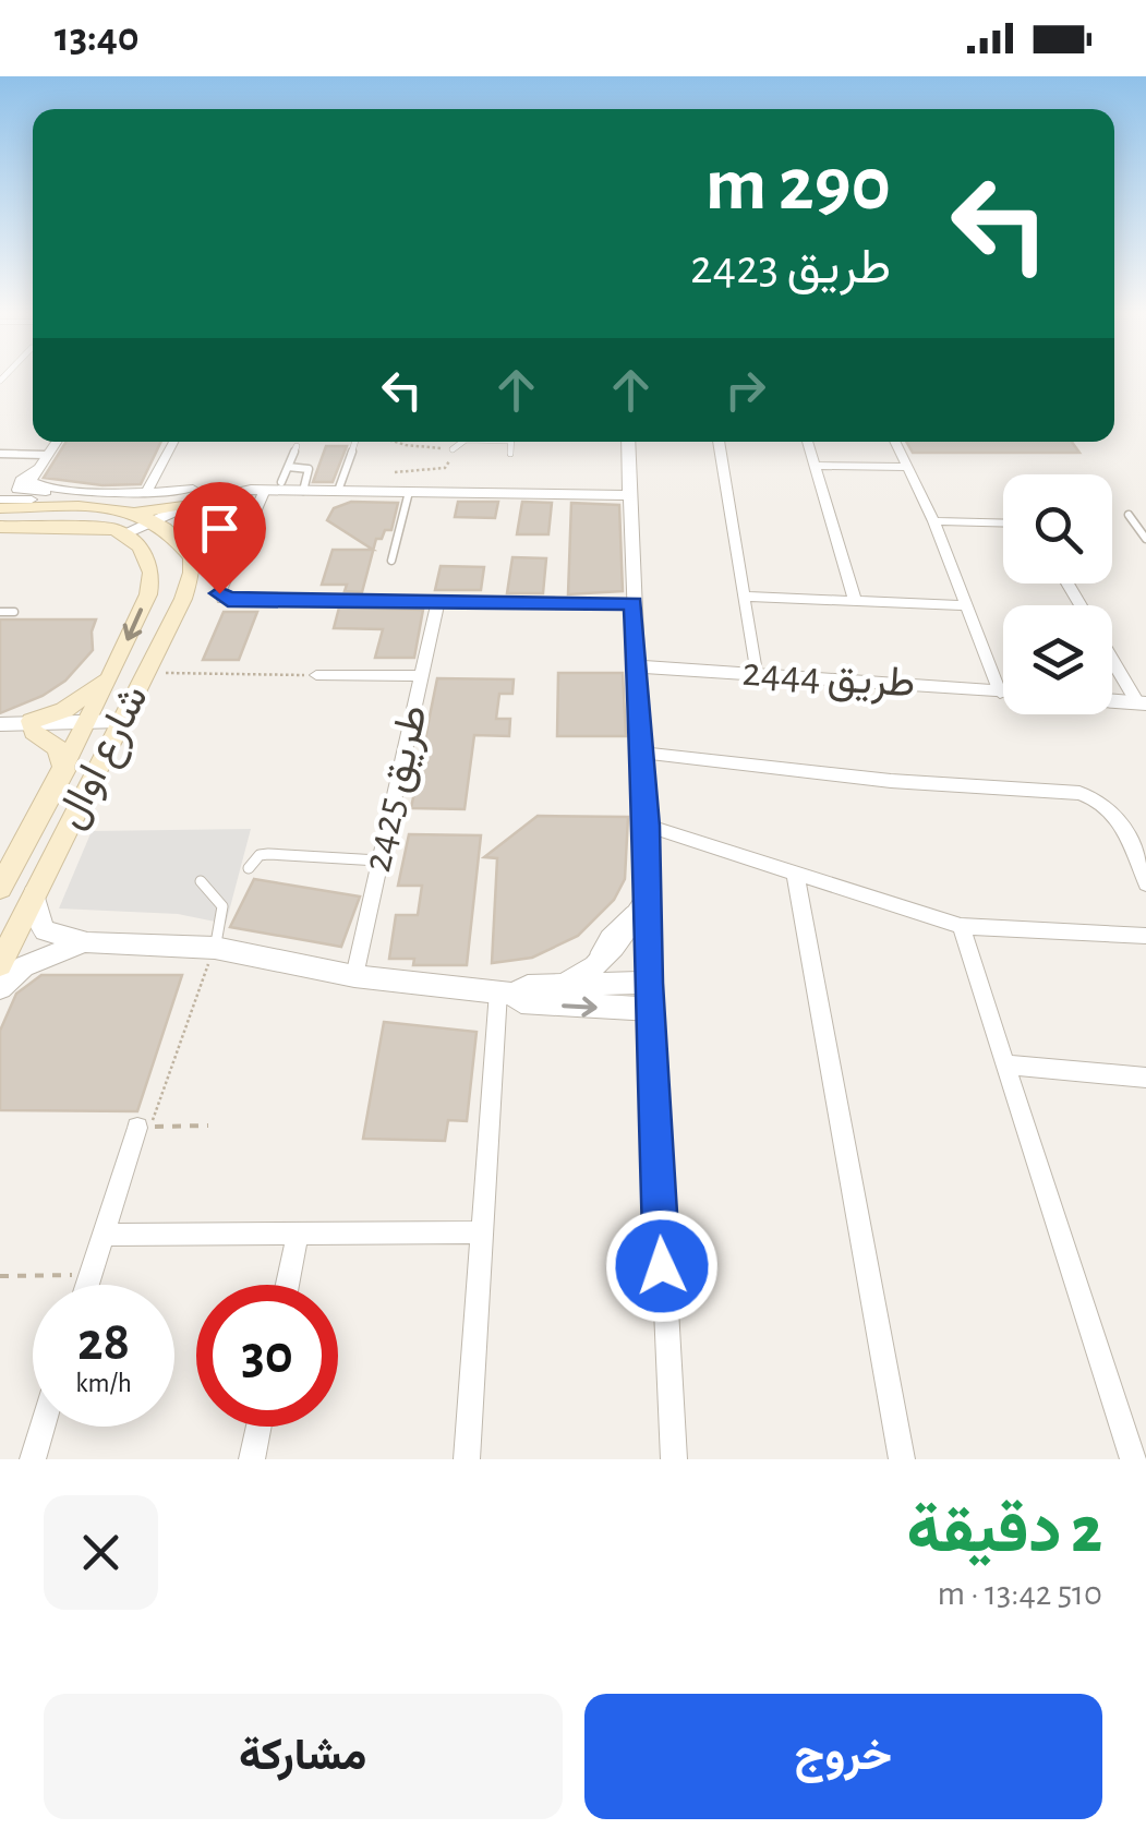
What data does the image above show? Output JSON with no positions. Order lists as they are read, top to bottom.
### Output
{
  "streets": {
    "main road": ["شارع اوال"],
    "street": ["طريق 2444", "طريق 2425"]
  },
  "page": {
    "status": "13:40",
    "turn": ["290 m", "طريق 2423"],
    "speed": "28 km/h",
    "limit": "30",
    "heading": ["2 دقيقة", "510 m · 13:42"],
    "buttons": ["خروج", "مشاركة"]
  }
}
